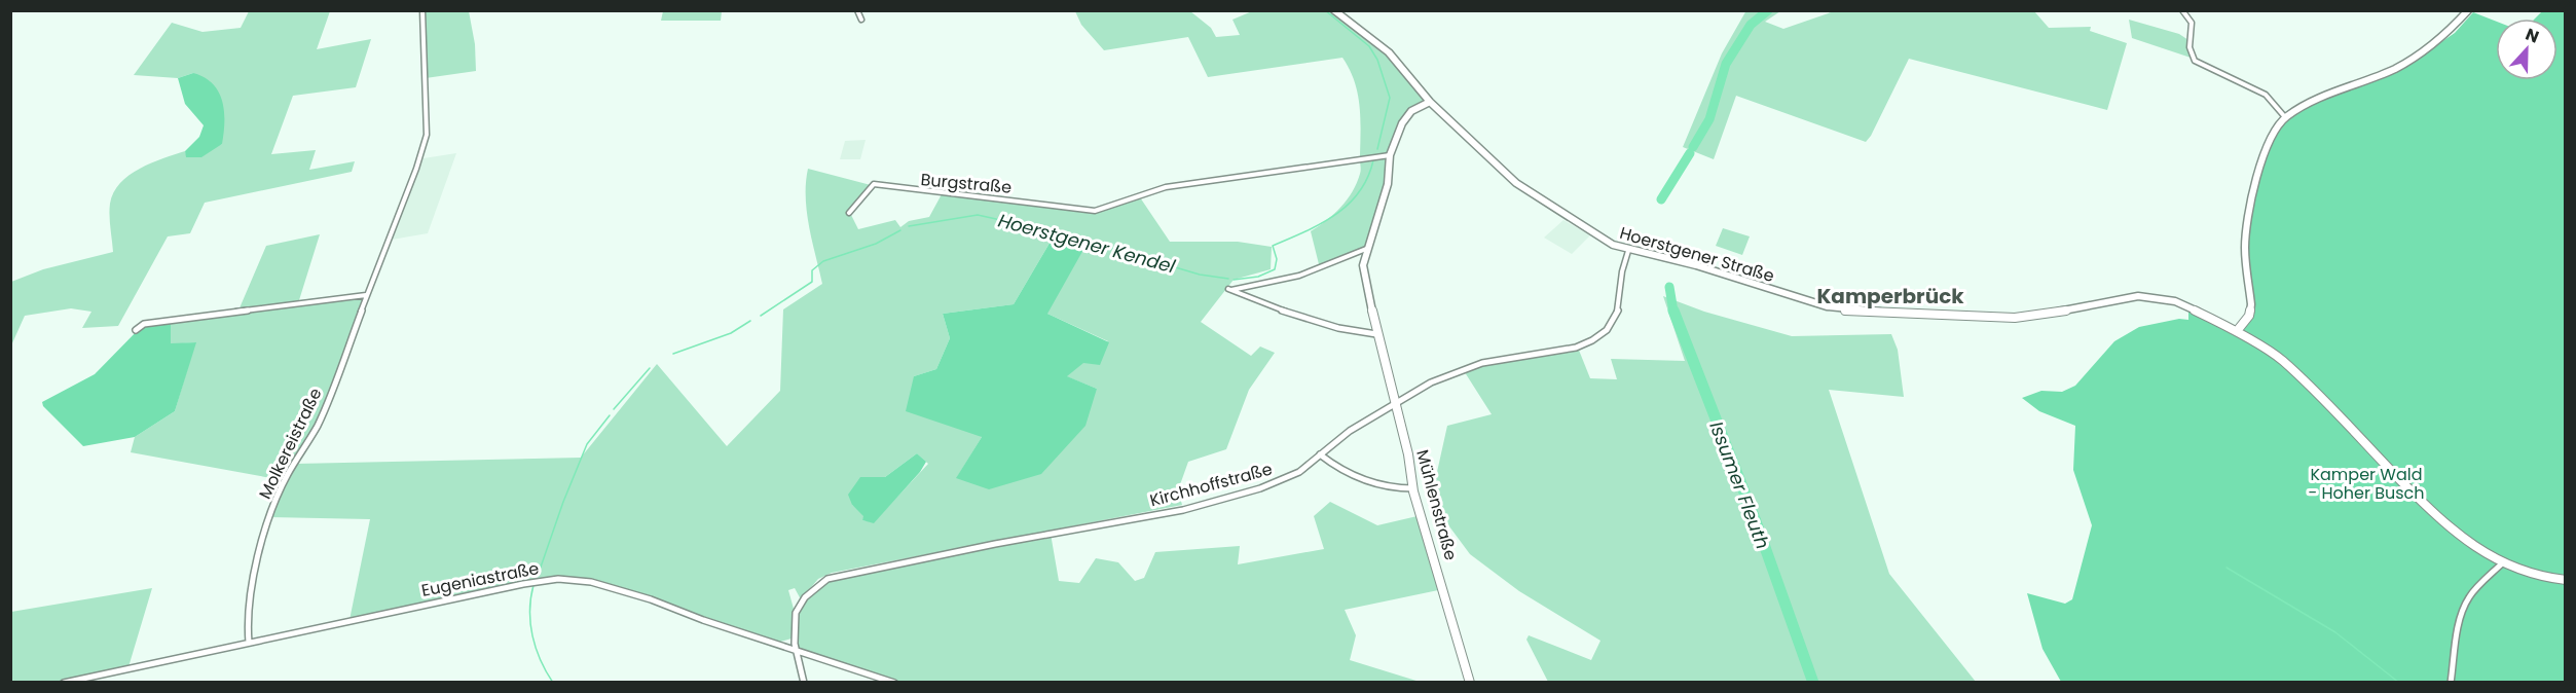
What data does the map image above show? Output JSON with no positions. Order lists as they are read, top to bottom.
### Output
{
  "streets": {
    "street": [
      "Burgstraße",
      "Hoerstgener Straße",
      "Molkereistraße",
      "Kirchhoffstraße",
      "Mühlenstraße",
      "Eugeniastraße"
    ]
  },
  "crossings": [
    ["Burgstraße", "Mühlenstraße"],
    ["Hoerstgener Straße", "Kirchhoffstraße"],
    ["Hoerstgener Straße", "Mühlenstraße"],
    ["Molkereistraße", "Eugeniastraße"],
    ["Kirchhoffstraße", "Mühlenstraße"],
    ["Kirchhoffstraße", "Eugeniastraße"]
  ],
  "districts": ["Kamperbrück"],
  "water": ["Hoerstgener Kendel", "Issumer Fleuth"],
  "parks": ["Kamper Wald - Hoher Busch"],
  "north": "top"
}
